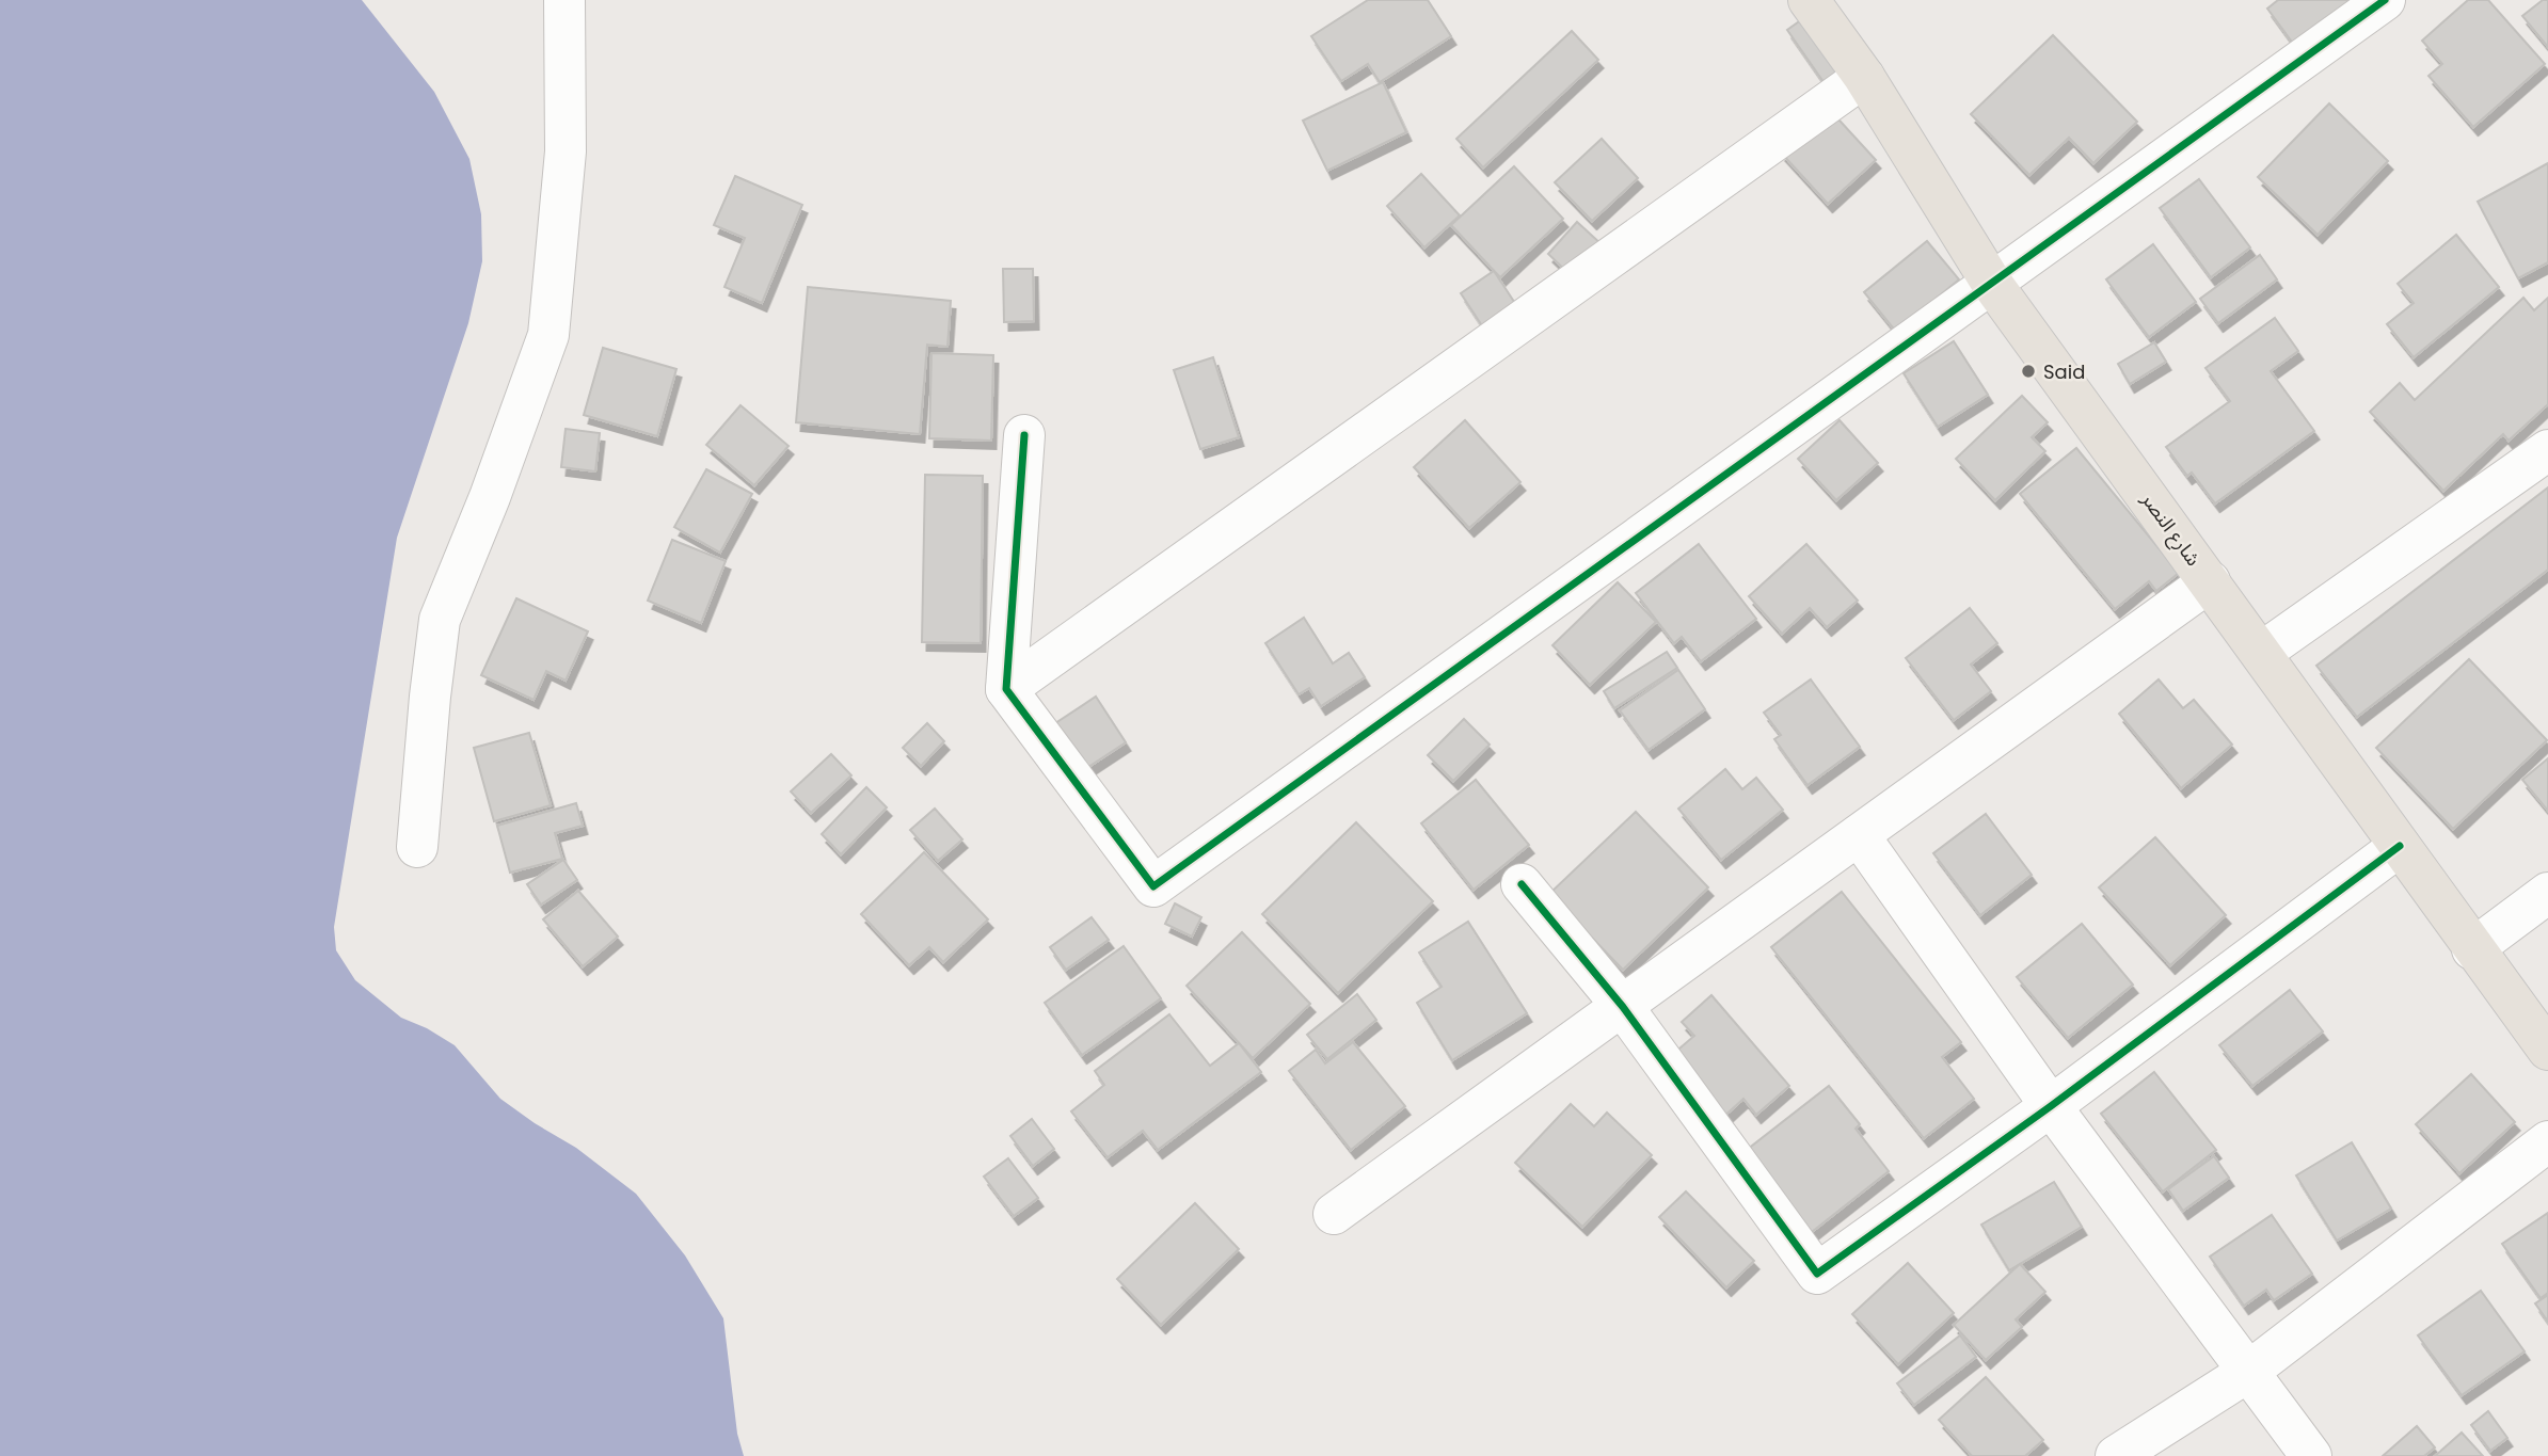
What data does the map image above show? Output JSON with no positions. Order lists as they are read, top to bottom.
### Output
{
  "streets": {
    "main road": ["شارع النصر"]
  },
  "places": ["Said"]
}
